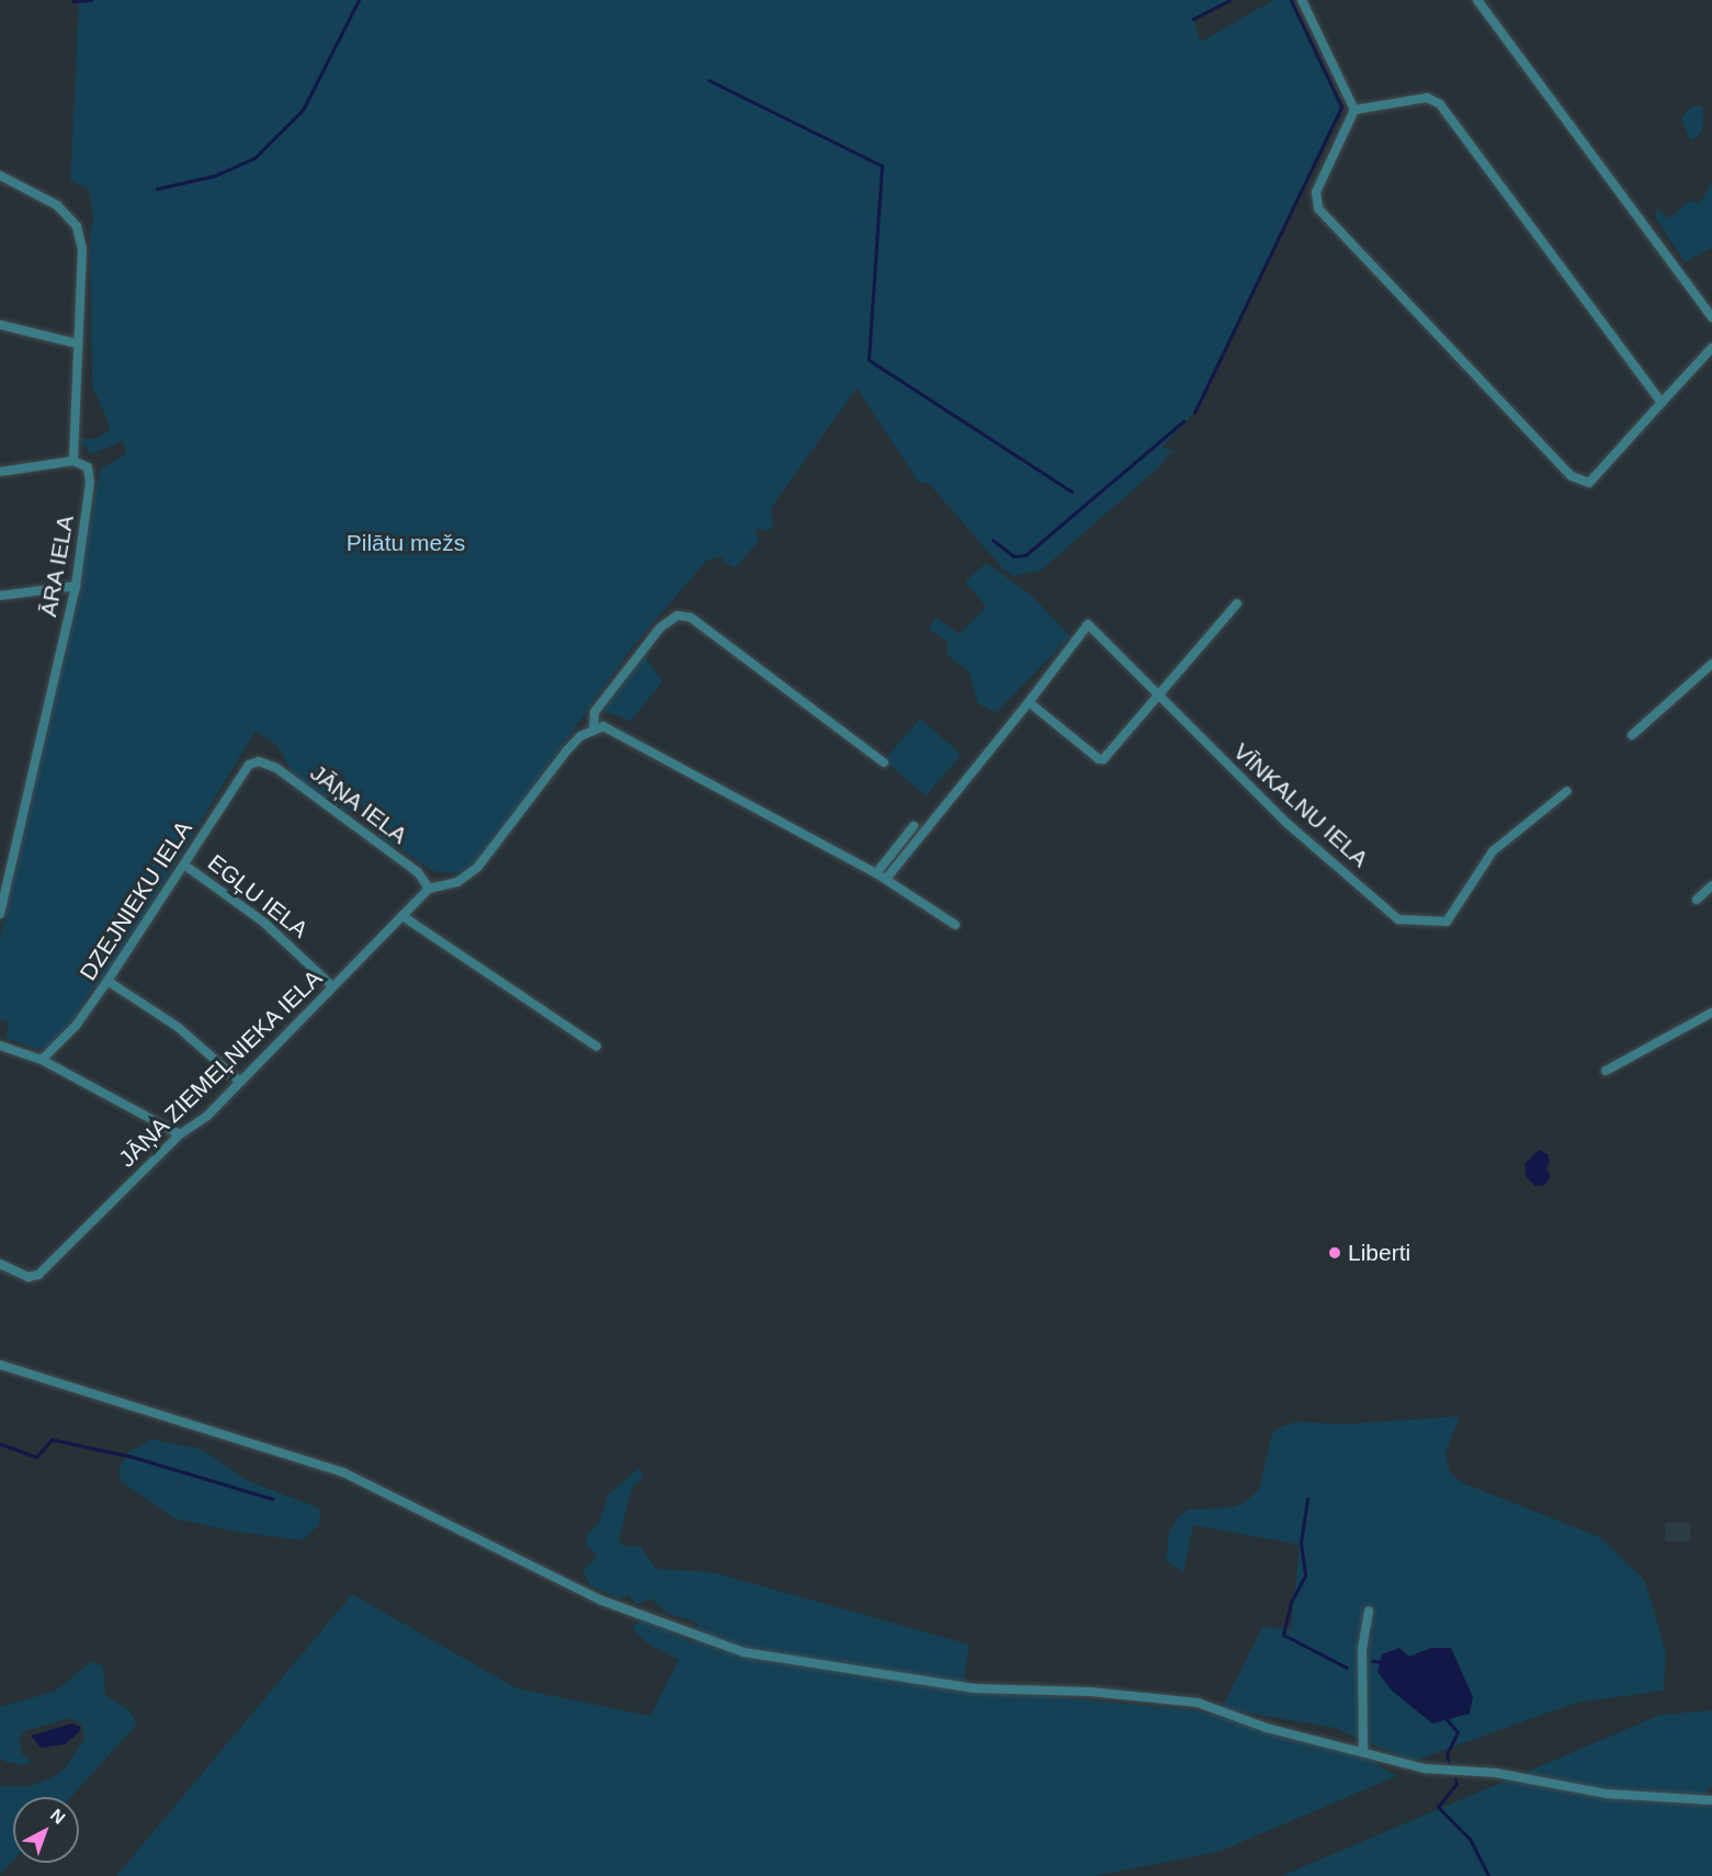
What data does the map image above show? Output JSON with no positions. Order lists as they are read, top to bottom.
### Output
{
  "streets": {
    "street": [
      "ĀRA IELA",
      "JĀŅA IELA",
      "VĪNKALNU IELA",
      "EGĻU IELA",
      "DZEJNIEKU IELA",
      "JĀŅA ZIEMEĻNIEKA IELA"
    ]
  },
  "crossings": [
    ["JĀŅA IELA", "DZEJNIEKU IELA"],
    ["JĀŅA IELA", "JĀŅA ZIEMEĻNIEKA IELA"],
    ["EGĻU IELA", "DZEJNIEKU IELA"],
    ["EGĻU IELA", "JĀŅA ZIEMEĻNIEKA IELA"]
  ],
  "parks": ["Pilātu mežs"],
  "places": ["Liberti"],
  "north": "top right"
}
